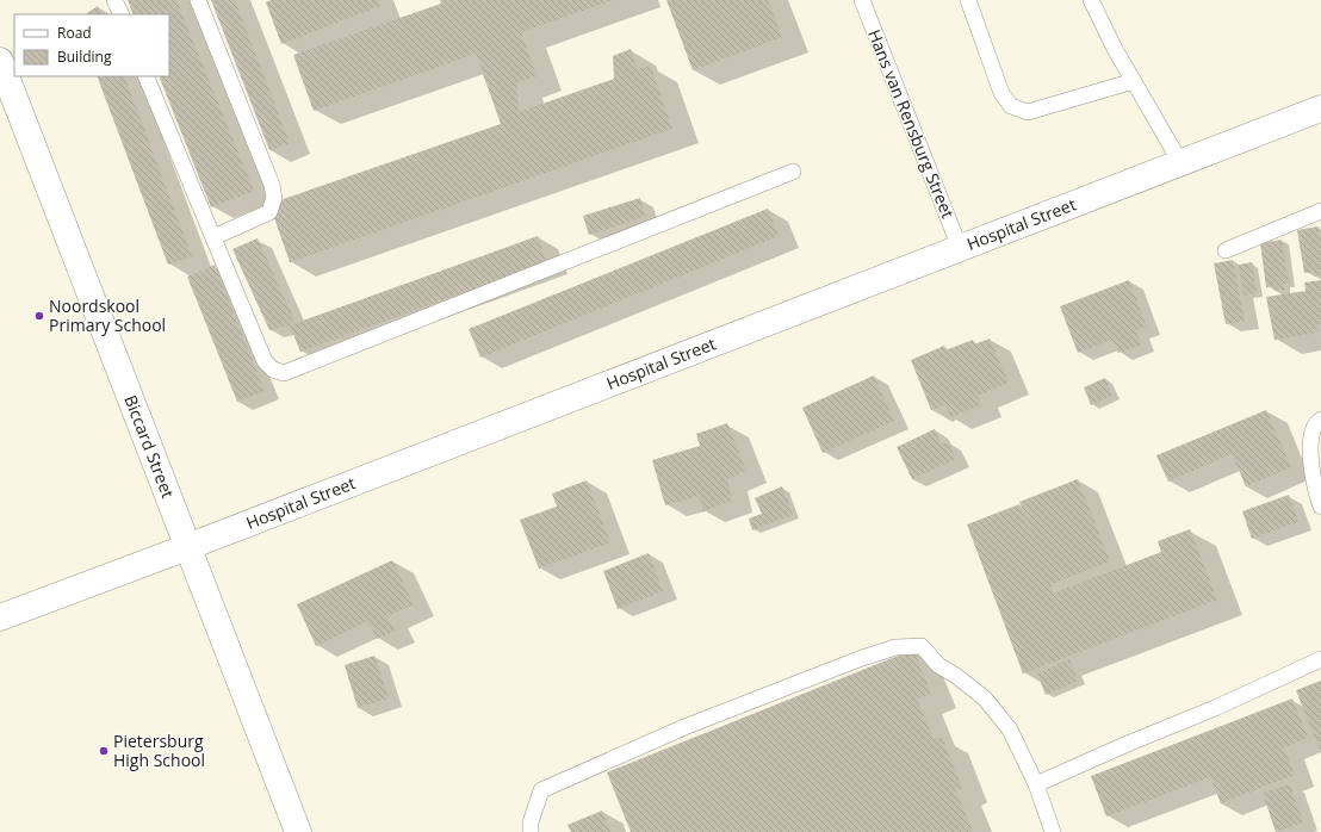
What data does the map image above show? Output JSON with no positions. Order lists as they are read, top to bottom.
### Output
{
  "streets": {
    "street": ["Hospital Street", "Biccard Street"],
    "lane": ["Hans van Rensburg Street"]
  },
  "crossings": [
    ["Hans van Rensburg Street", "Hospital Street"],
    ["Hospital Street", "Biccard Street"]
  ],
  "places": ["Noordskool Primary School", "Pietersburg High School"],
  "legend": ["Road", "Building"]
}
